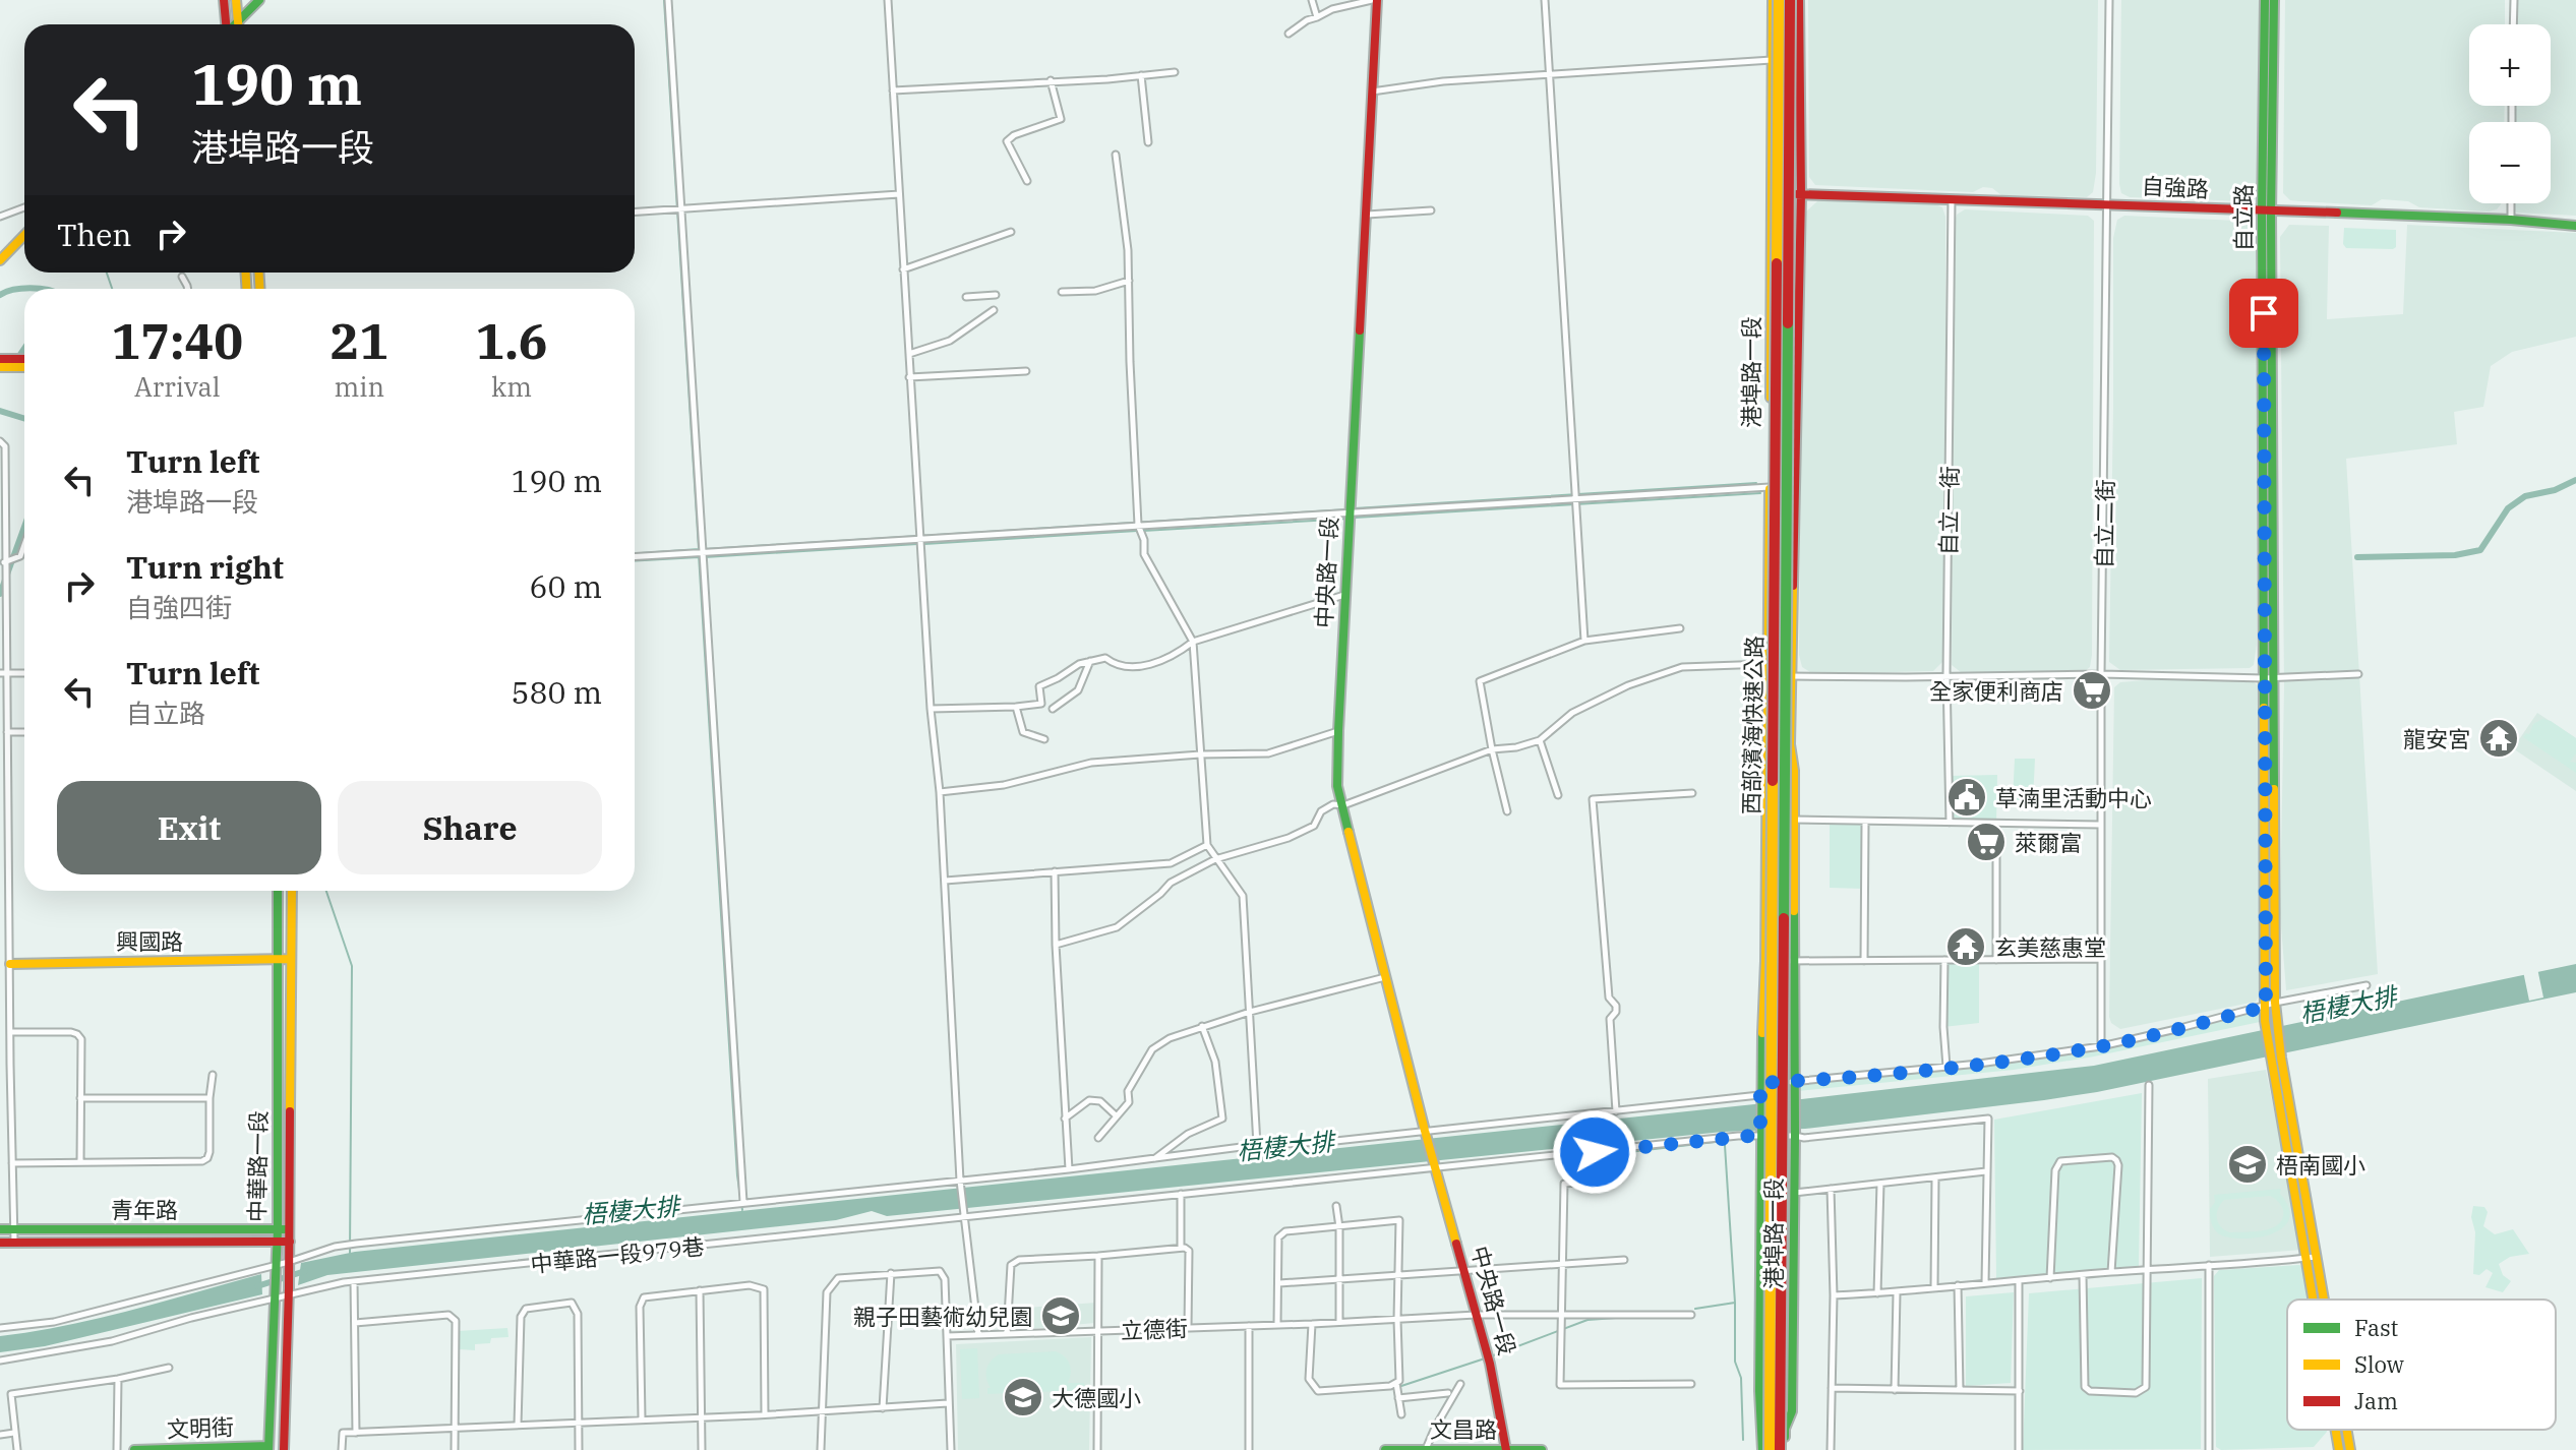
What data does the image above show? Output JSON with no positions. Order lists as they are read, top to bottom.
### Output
{
  "streets": {
    "main road": [
      "自強路",
      "自立路",
      "港埠路一段",
      "中央路一段",
      "西部濱海快速公路",
      "興國路",
      "中華路一段",
      "青年路",
      "文明街",
      "文昌路"
    ],
    "street": [
      "自立一街",
      "自立二街",
      "中華路一段979巷",
      "立德街"
    ]
  },
  "crossings": [
    ["自強路", "自立路"],
    ["自強路", "港埠路一段"],
    ["自強路", "自立一街"],
    ["自強路", "自立二街"],
    ["港埠路一段", "西部濱海快速公路"],
    ["中央路一段", "立德街"],
    ["中央路一段", "文昌路"],
    ["興國路", "中華路一段"],
    ["中華路一段", "青年路"],
    ["中華路一段", "中華路一段979巷"],
    ["中華路一段", "文明街"]
  ],
  "water": ["梧棲大排"],
  "places": {
    "supermarket": ["全家便利商店", "萊爾富"],
    "temple": ["龍安宮", "玄美慈惠堂"],
    "public building": ["草湳里活動中心"],
    "school or university": ["梧南國小", "親子田藝術幼兒園", "大德國小"]
  },
  "legend": ["Fast", "Slow", "Jam"],
  "page": {
    "map_buttons": ["+", "−"],
    "turn": ["190 m", "港埠路一段"],
    "then": "Then",
    "eta": [
      "17:40",
      "Arrival",
      "21",
      "min",
      "1.6",
      "km"
    ],
    "list": [
      {
        "name": "Turn left",
        "note": "港埠路一段",
        "value": "190 m"
      },
      {
        "name": "Turn right",
        "note": "自強四街",
        "value": "60 m"
      },
      {
        "name": "Turn left",
        "note": "自立路",
        "value": "580 m"
      }
    ],
    "buttons": ["Exit", "Share"]
  }
}
